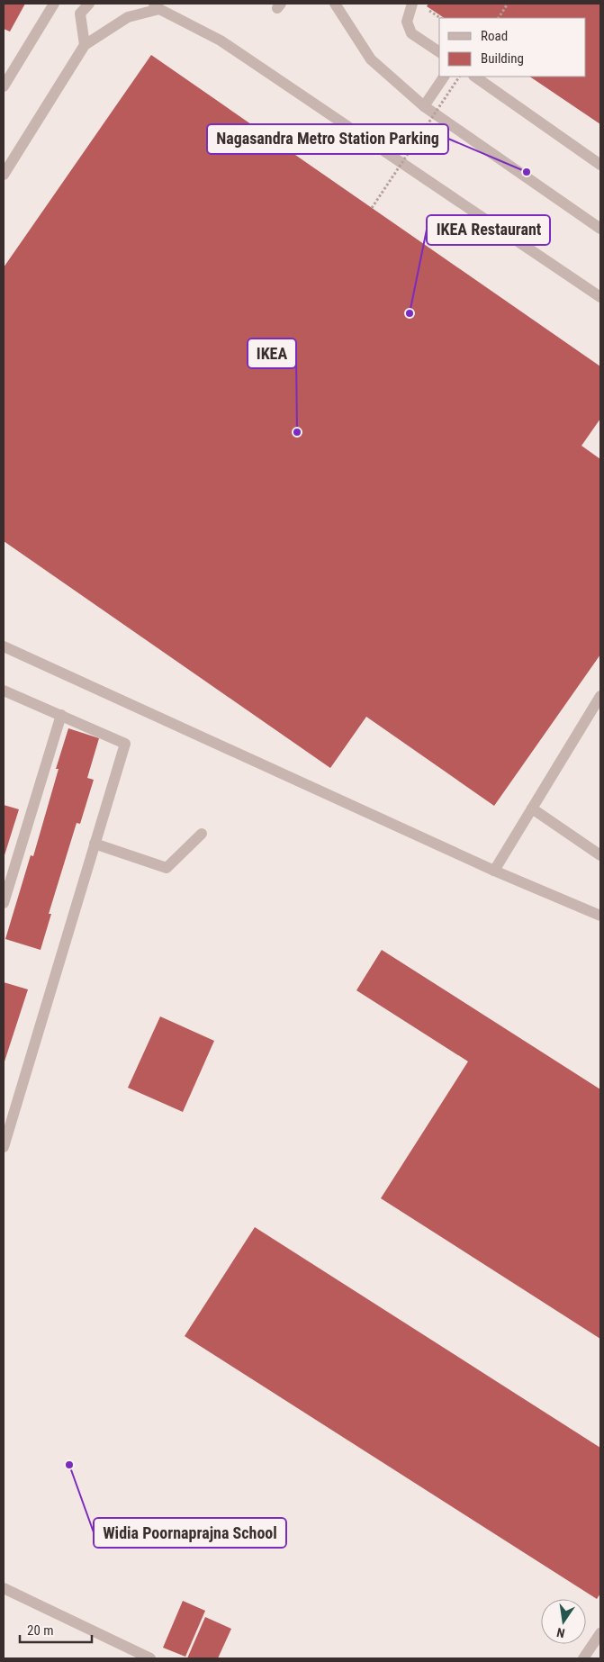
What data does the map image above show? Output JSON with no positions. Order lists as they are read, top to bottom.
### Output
{
  "places": [
    "Nagasandra Metro Station Parking",
    "IKEA Restaurant",
    "IKEA",
    "Widia Poornaprajna School"
  ],
  "legend": ["Road", "Building"],
  "scale_bar": "20 m",
  "north": "bottom"
}
